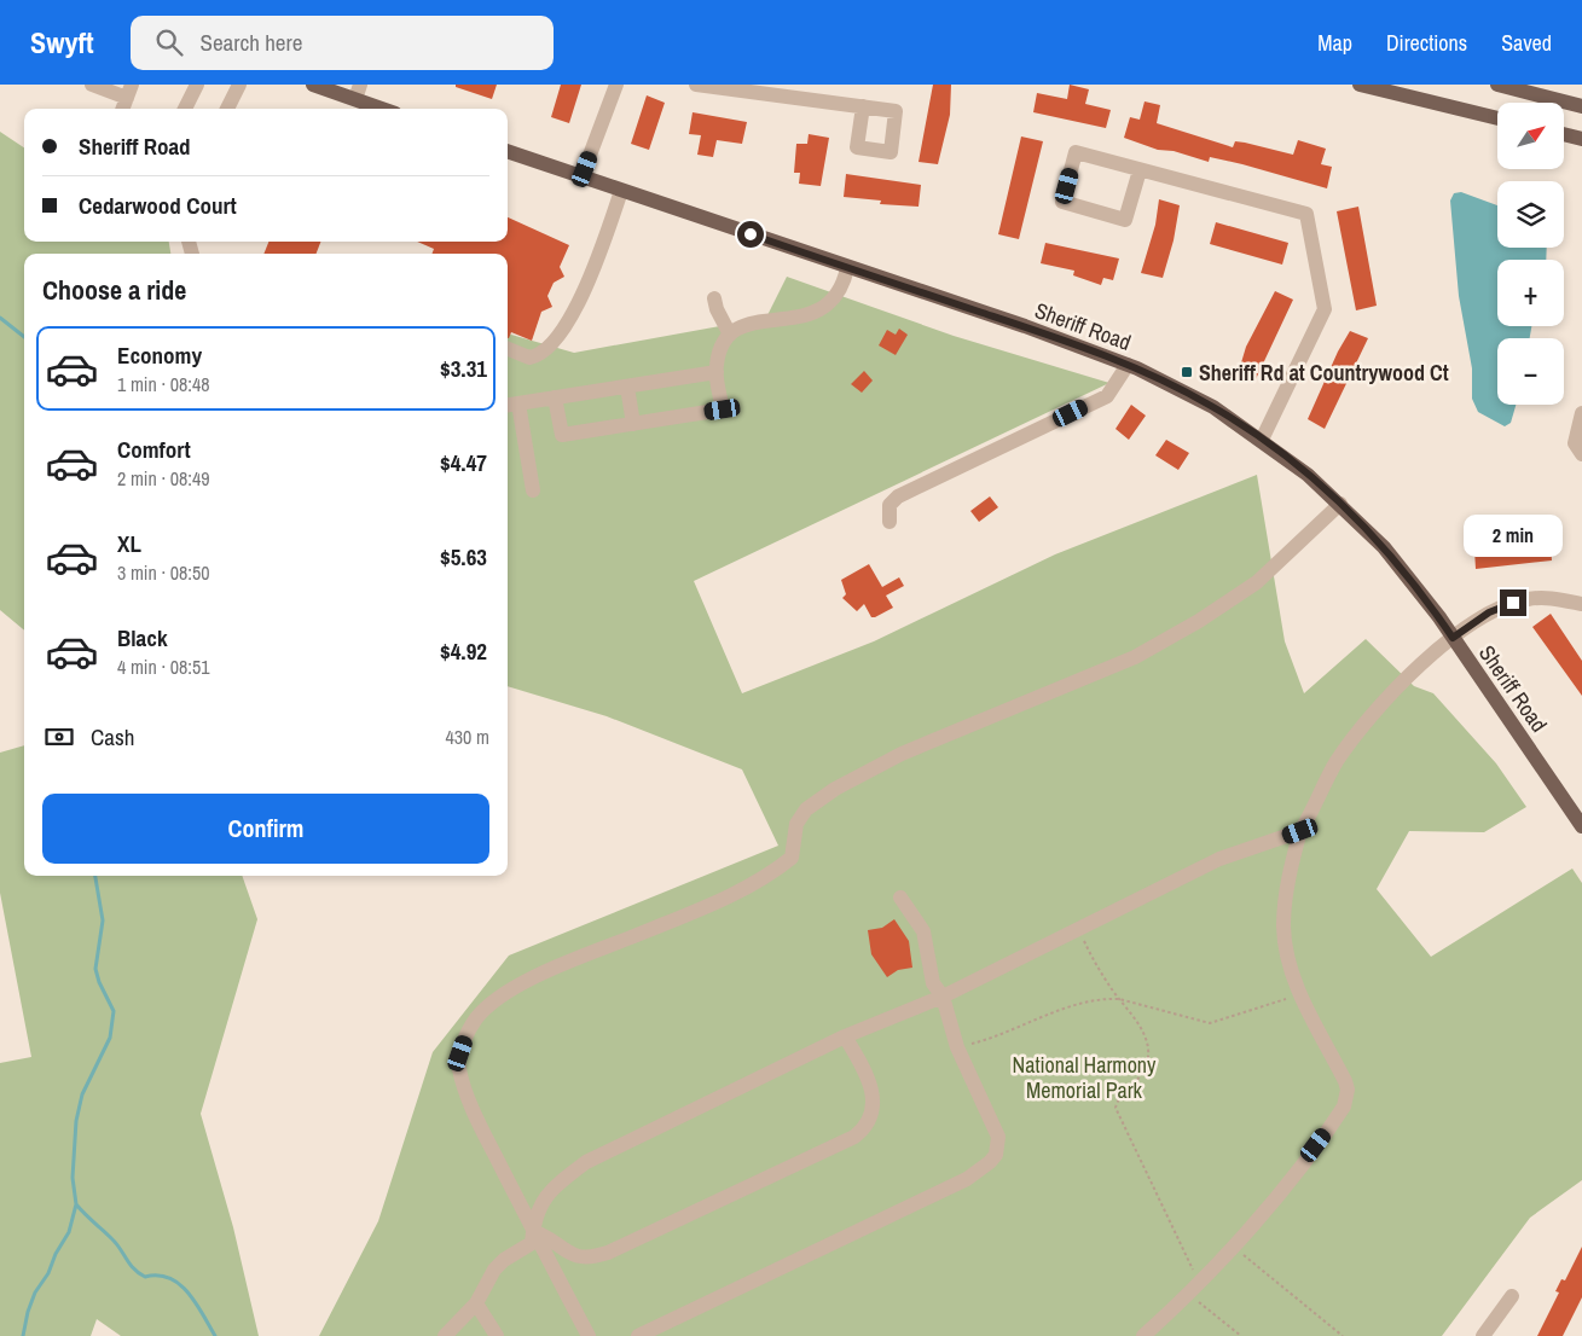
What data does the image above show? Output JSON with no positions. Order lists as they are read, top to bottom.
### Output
{
  "streets": {
    "main road": ["Sheriff Road"]
  },
  "parks": ["National Harmony Memorial Park"],
  "places": {
    "transit": ["Sheriff Rd at Countrywood Ct"]
  },
  "north": "top right",
  "page": {
    "header": "Swyft",
    "search": "Search here",
    "nav": ["Map", "Directions", "Saved"],
    "map_buttons": ["+", "−"],
    "banner": ["Sheriff Road", "Cedarwood Court"],
    "heading": "Choose a ride",
    "list": [
      {
        "name": "Economy",
        "note": "1 min · 08:48",
        "value": "$3.31"
      },
      {
        "name": "Comfort",
        "note": "2 min · 08:49",
        "value": "$4.47"
      },
      {
        "name": "XL",
        "note": "3 min · 08:50",
        "value": "$5.63"
      },
      {
        "name": "Black",
        "note": "4 min · 08:51",
        "value": "$4.92"
      }
    ],
    "bubble": "2 min",
    "pay": ["Cash", "430 m"],
    "buttons": "Confirm"
  }
}
